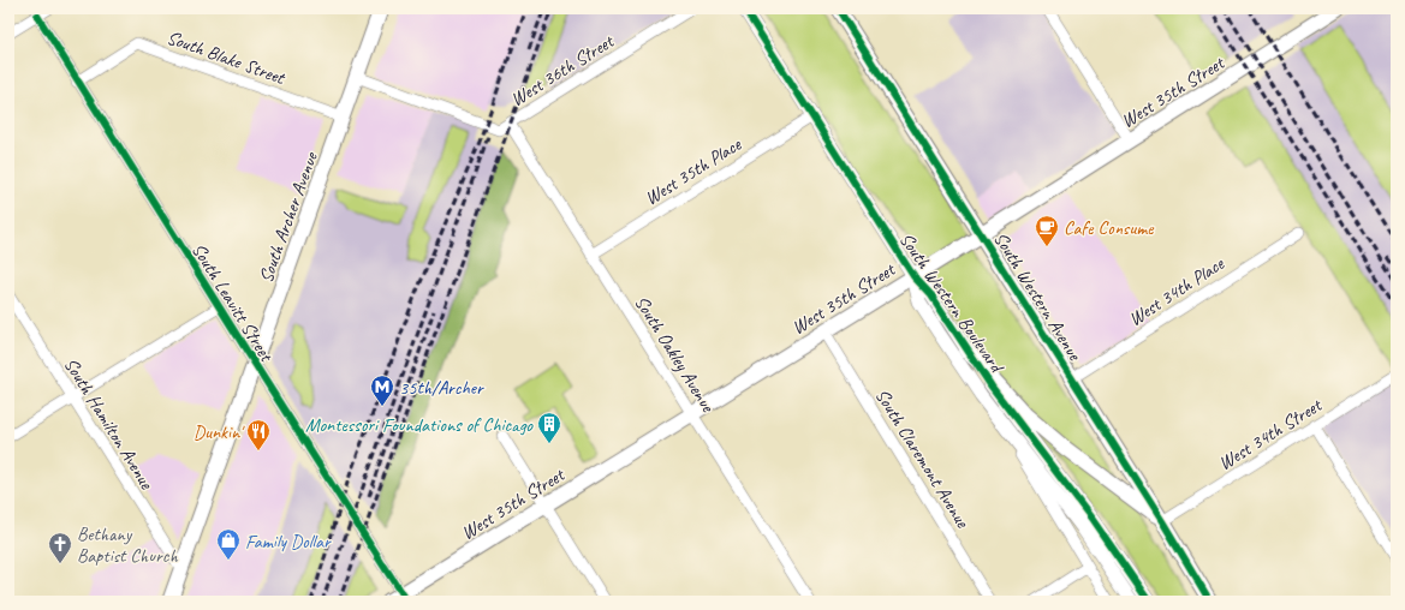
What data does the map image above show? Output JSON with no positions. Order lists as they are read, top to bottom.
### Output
{
  "streets": {
    "main road": ["West 35th Street", "South Archer Avenue", "South Western Avenue"],
    "street": [
      "South Blake Street",
      "West 36th Street",
      "West 35th Place",
      "West 34th Place",
      "South Leavitt Street",
      "South Western Boulevard",
      "South Oakley Avenue",
      "South Hamilton Avenue",
      "West 34th Street",
      "South Claremont Avenue"
    ]
  },
  "crossings": [
    ["South Blake Street", "South Archer Avenue"],
    ["South Blake Street", "South Leavitt Street"],
    ["West 36th Street", "South Archer Avenue"],
    ["West 36th Street", "South Oakley Avenue"],
    ["West 35th Street", "South Western Avenue"],
    ["West 35th Street", "South Leavitt Street"],
    ["West 35th Street", "South Western Boulevard"],
    ["West 35th Street", "South Oakley Avenue"],
    ["West 35th Street", "South Claremont Avenue"],
    ["West 35th Place", "South Western Boulevard"],
    ["West 35th Place", "South Oakley Avenue"],
    ["South Archer Avenue", "South Leavitt Street"],
    ["South Archer Avenue", "South Hamilton Avenue"],
    ["West 34th Place", "South Western Avenue"],
    ["South Western Avenue", "West 34th Street"]
  ],
  "places": {
    "cafe": ["Cafe Consume"],
    "metro station": ["35th/Archer"],
    "building": ["Montessori Foundations of Chicago"],
    "restaurant": ["Dunkin'"],
    "shop": ["Family Dollar"],
    "church": ["Bethany Baptist Church"]
  }
}
